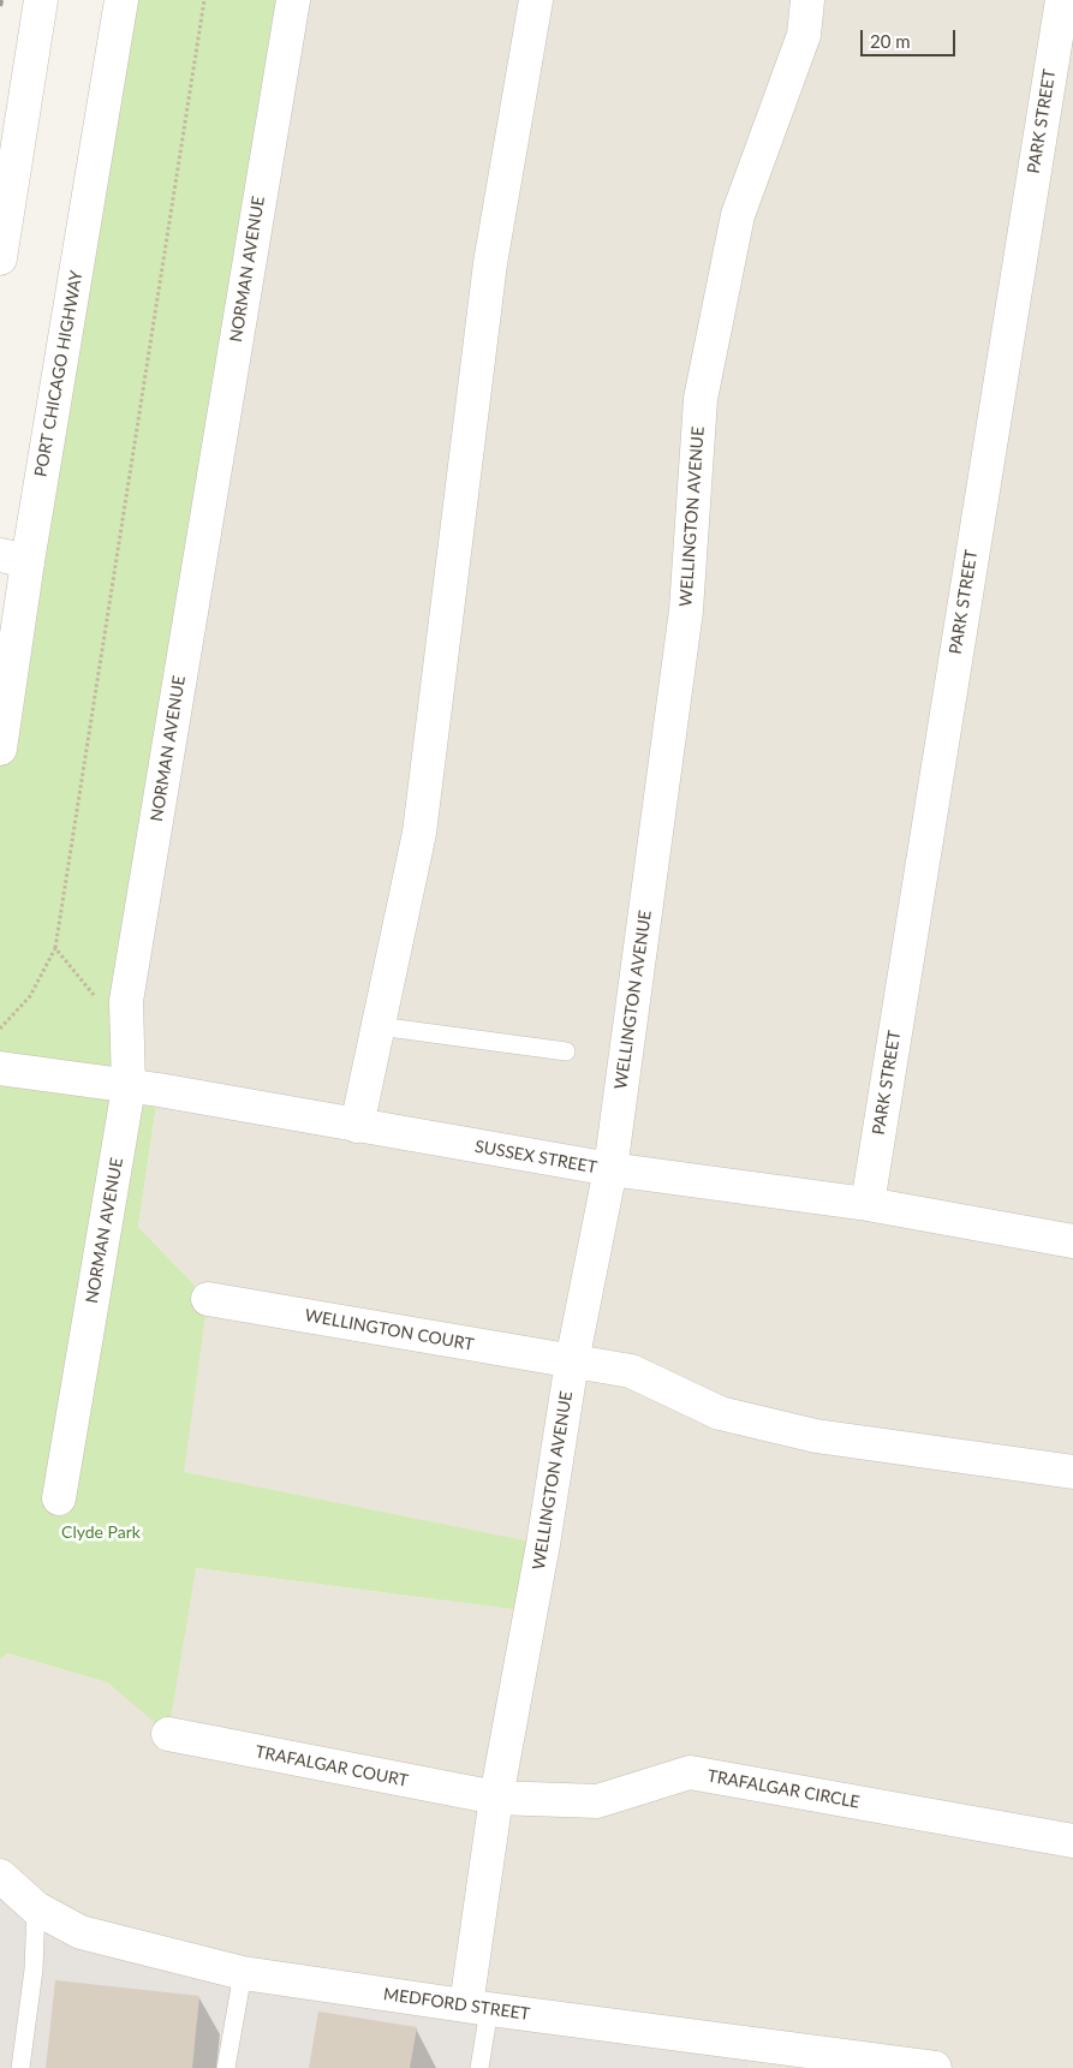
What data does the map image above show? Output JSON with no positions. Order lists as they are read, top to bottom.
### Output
{
  "streets": {
    "street": [
      "PARK STREET",
      "NORMAN AVENUE",
      "PORT CHICAGO HIGHWAY",
      "WELLINGTON AVENUE",
      "SUSSEX STREET",
      "WELLINGTON COURT",
      "TRAFALGAR COURT",
      "TRAFALGAR CIRCLE",
      "MEDFORD STREET"
    ]
  },
  "crossings": [
    ["PARK STREET", "SUSSEX STREET"],
    ["NORMAN AVENUE", "SUSSEX STREET"],
    ["WELLINGTON AVENUE", "SUSSEX STREET"],
    ["WELLINGTON AVENUE", "WELLINGTON COURT"],
    ["WELLINGTON AVENUE", "TRAFALGAR COURT"],
    ["WELLINGTON AVENUE", "TRAFALGAR CIRCLE"],
    ["WELLINGTON AVENUE", "MEDFORD STREET"],
    ["TRAFALGAR COURT", "TRAFALGAR CIRCLE"]
  ],
  "parks": ["Clyde Park"],
  "scale_bar": "20 m"
}
